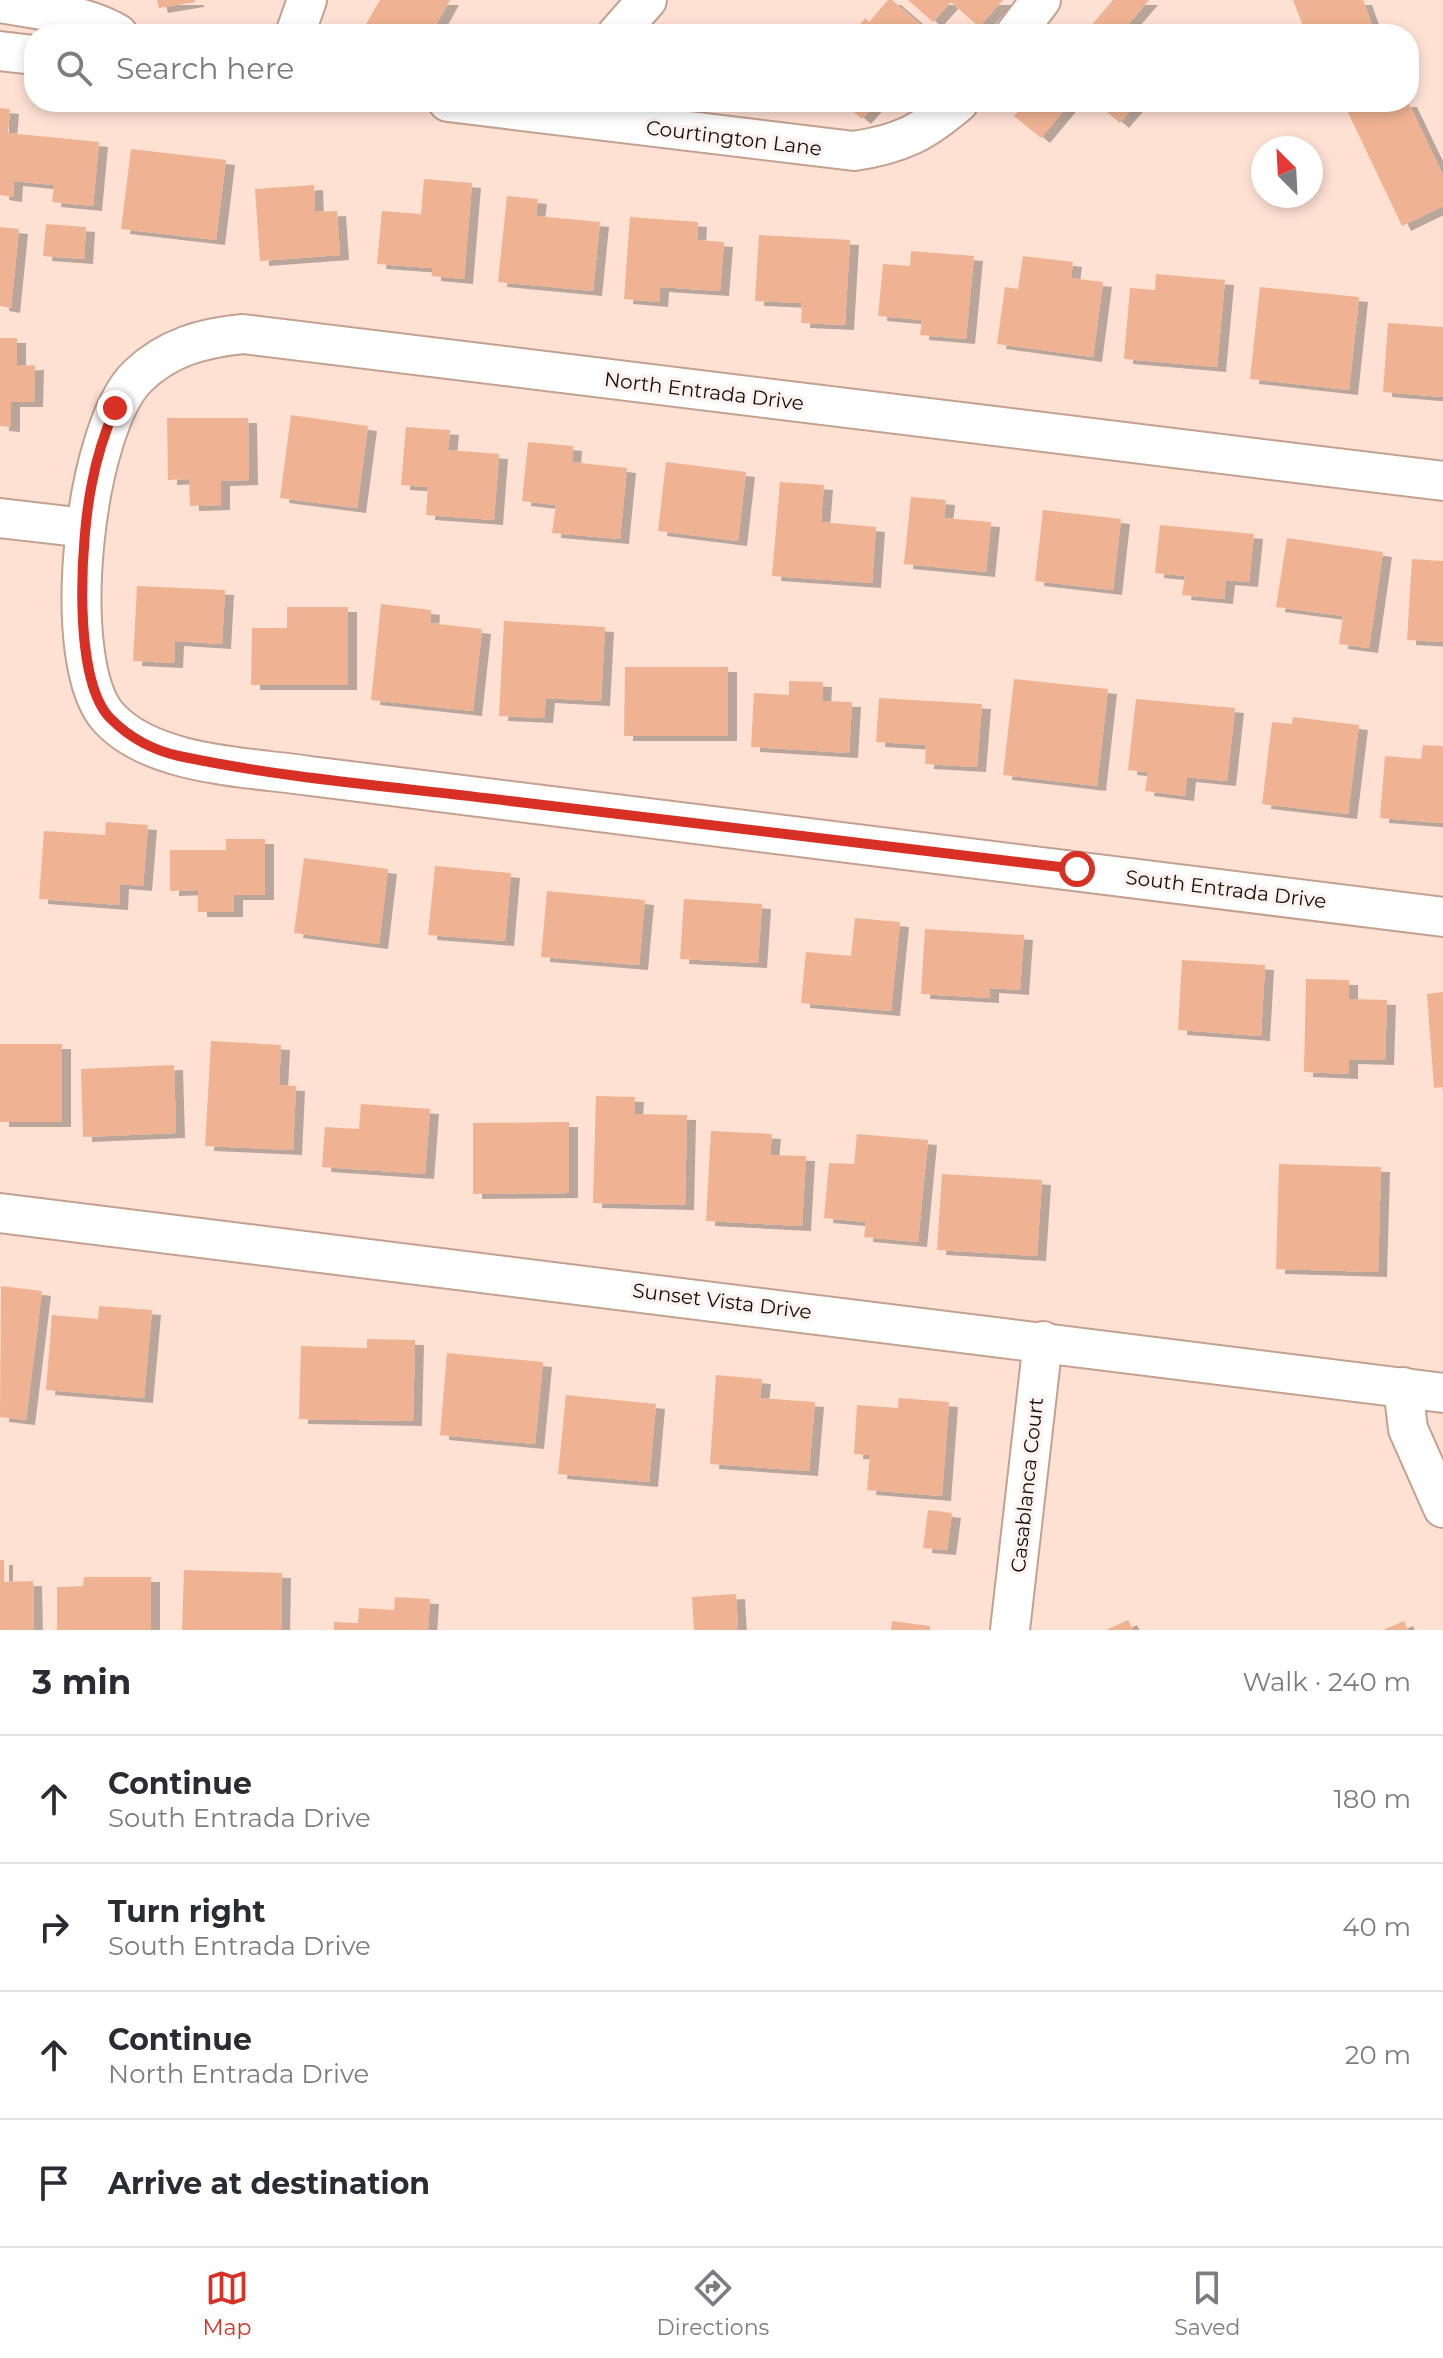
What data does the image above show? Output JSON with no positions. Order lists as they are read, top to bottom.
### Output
{
  "streets": {
    "street": [
      "Courtington Lane",
      "North Entrada Drive",
      "South Entrada Drive",
      "Sunset Vista Drive",
      "Casablanca Court"
    ]
  },
  "crossings": [
    ["North Entrada Drive", "South Entrada Drive"],
    ["Sunset Vista Drive", "Casablanca Court"]
  ],
  "north": "top left",
  "page": {
    "search": "Search here",
    "heading": ["3 min", "Walk · 240 m"],
    "list": [
      ["Continue", "South Entrada Drive", "180 m"],
      ["Turn right", "South Entrada Drive", "40 m"],
      ["Continue", "North Entrada Drive", "20 m"],
      "Arrive at destination"
    ],
    "nav": ["Map", "Directions", "Saved"]
  }
}
